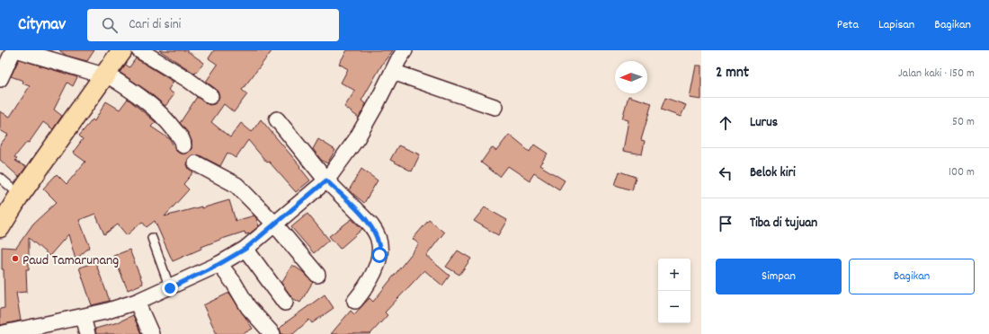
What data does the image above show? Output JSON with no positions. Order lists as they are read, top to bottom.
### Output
{
  "places": ["Paud Tamarunang"],
  "north": "left",
  "page": {
    "header": "Citynav",
    "search": "Cari di sini",
    "nav": ["Peta", "Lapisan", "Bagikan"],
    "heading": ["2 mnt", "Jalan kaki · 150 m"],
    "list": [
      ["Lurus", "50 m"],
      ["Belok kiri", "100 m"],
      "Tiba di tujuan"
    ],
    "buttons": ["Simpan", "Bagikan"],
    "map_buttons": ["+", "−"]
  }
}
